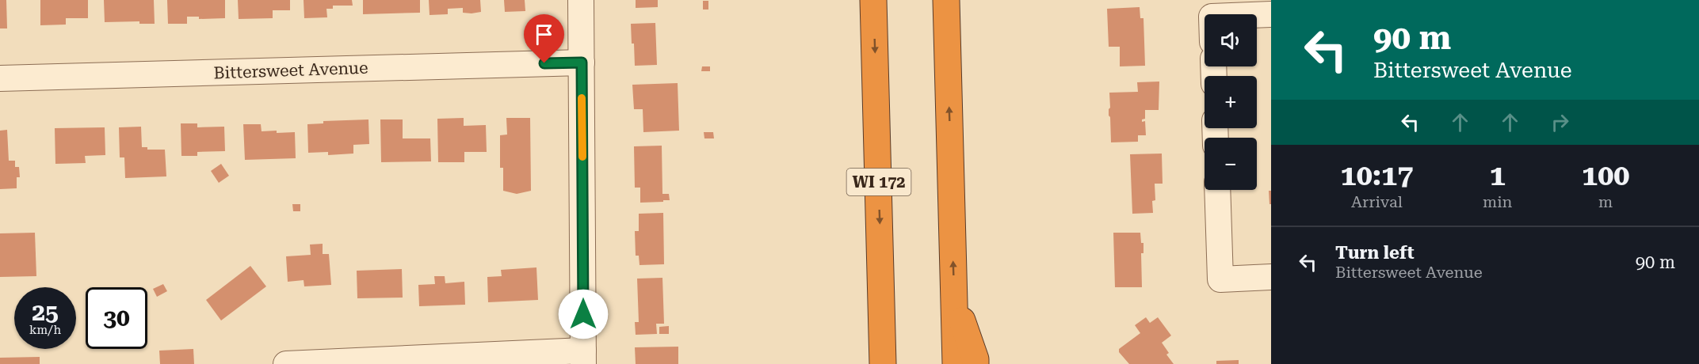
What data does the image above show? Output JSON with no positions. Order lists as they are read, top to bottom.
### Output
{
  "streets": {
    "highway": ["WI 172"],
    "street": ["Bittersweet Avenue"]
  },
  "page": {
    "turn": ["90 m", "Bittersweet Avenue"],
    "map_buttons": ["+", "−"],
    "eta": [
      "10:17",
      "Arrival",
      "1",
      "min",
      "100",
      "m"
    ],
    "list": [
      {
        "name": "Turn left",
        "note": "Bittersweet Avenue",
        "value": "90 m"
      }
    ],
    "speed": "25 km/h",
    "limit": "30"
  }
}
